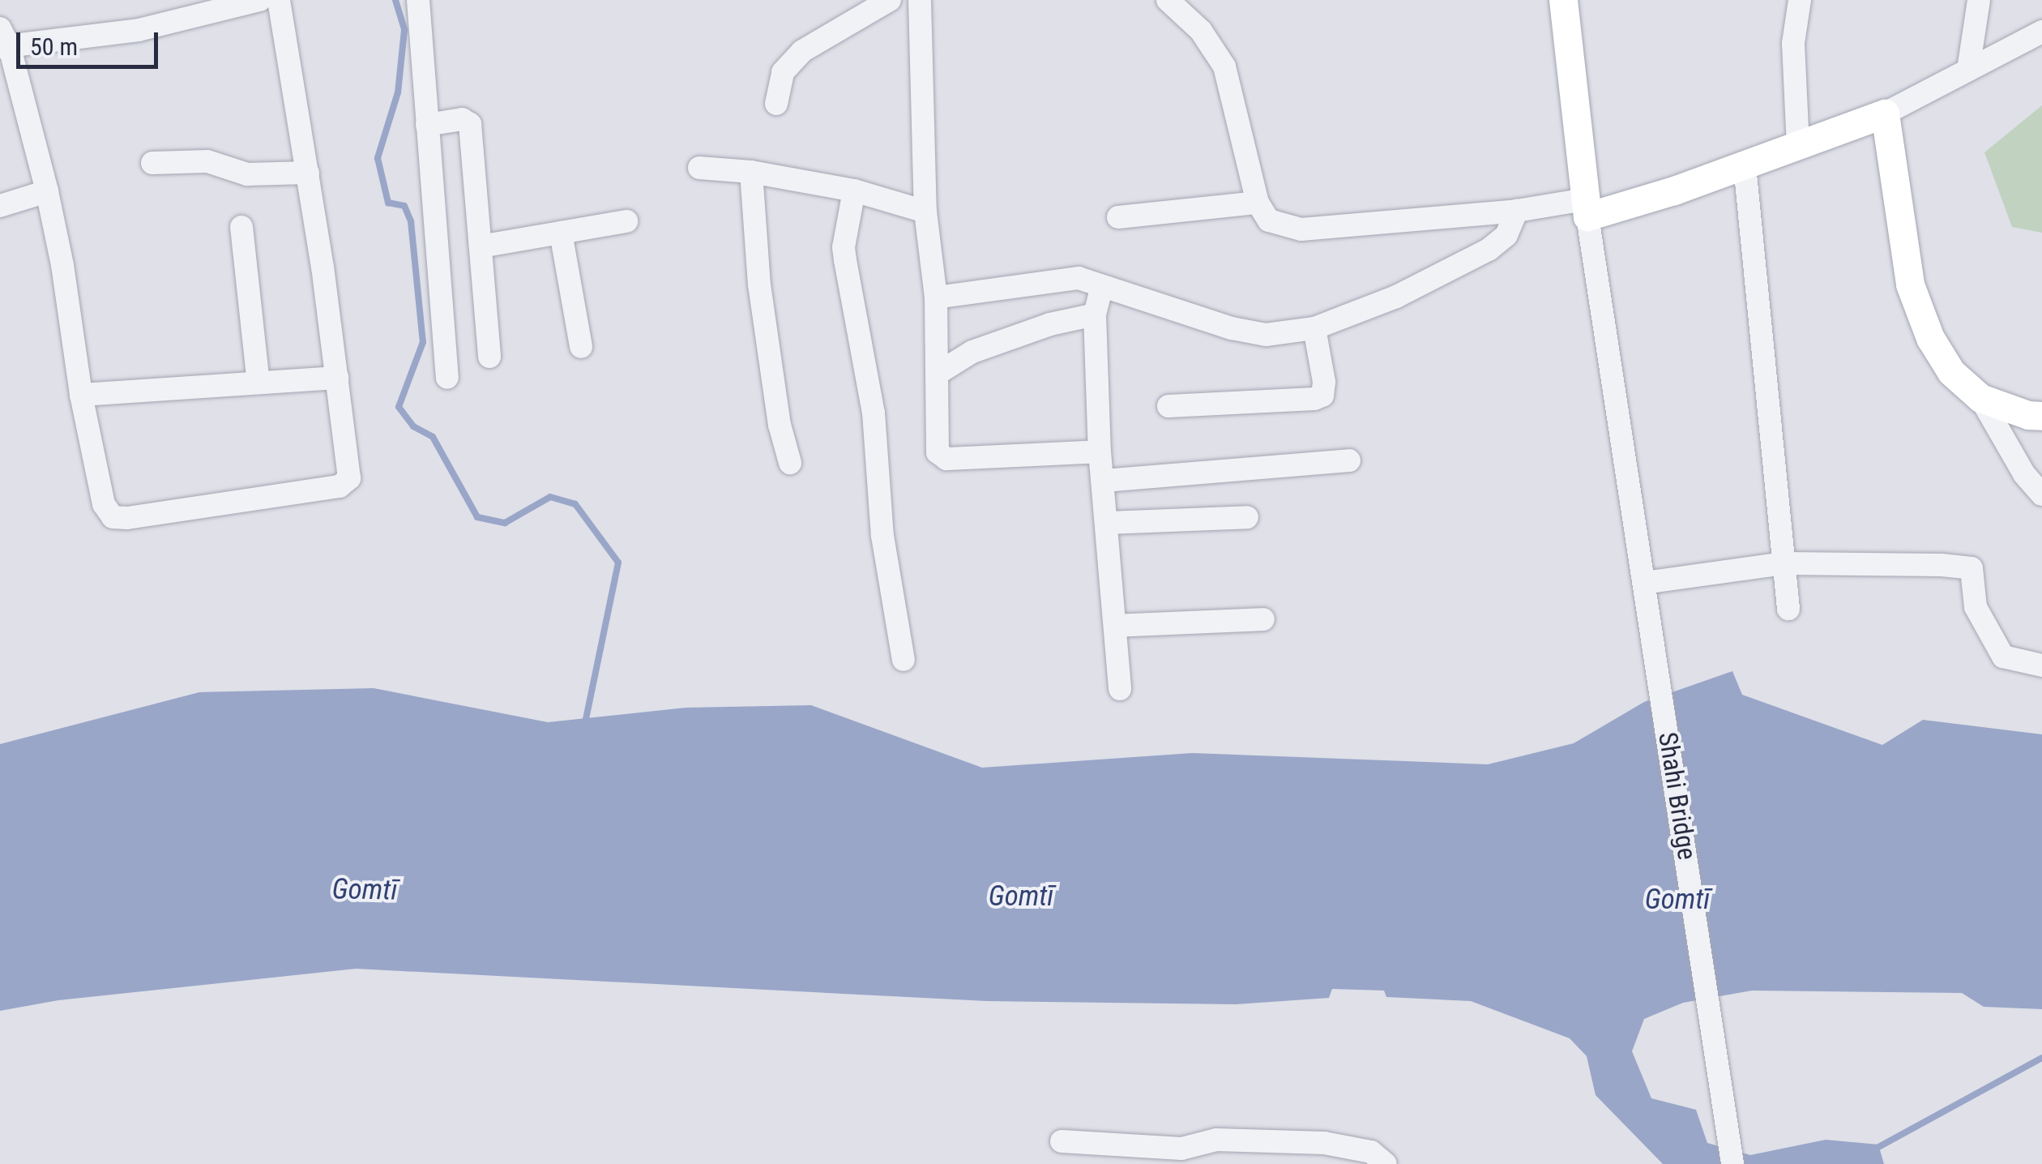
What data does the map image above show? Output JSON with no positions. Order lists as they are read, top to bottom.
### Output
{
  "streets": {
    "street": ["Shahi Bridge"]
  },
  "water": ["Gomtī"],
  "scale_bar": "50 m"
}
